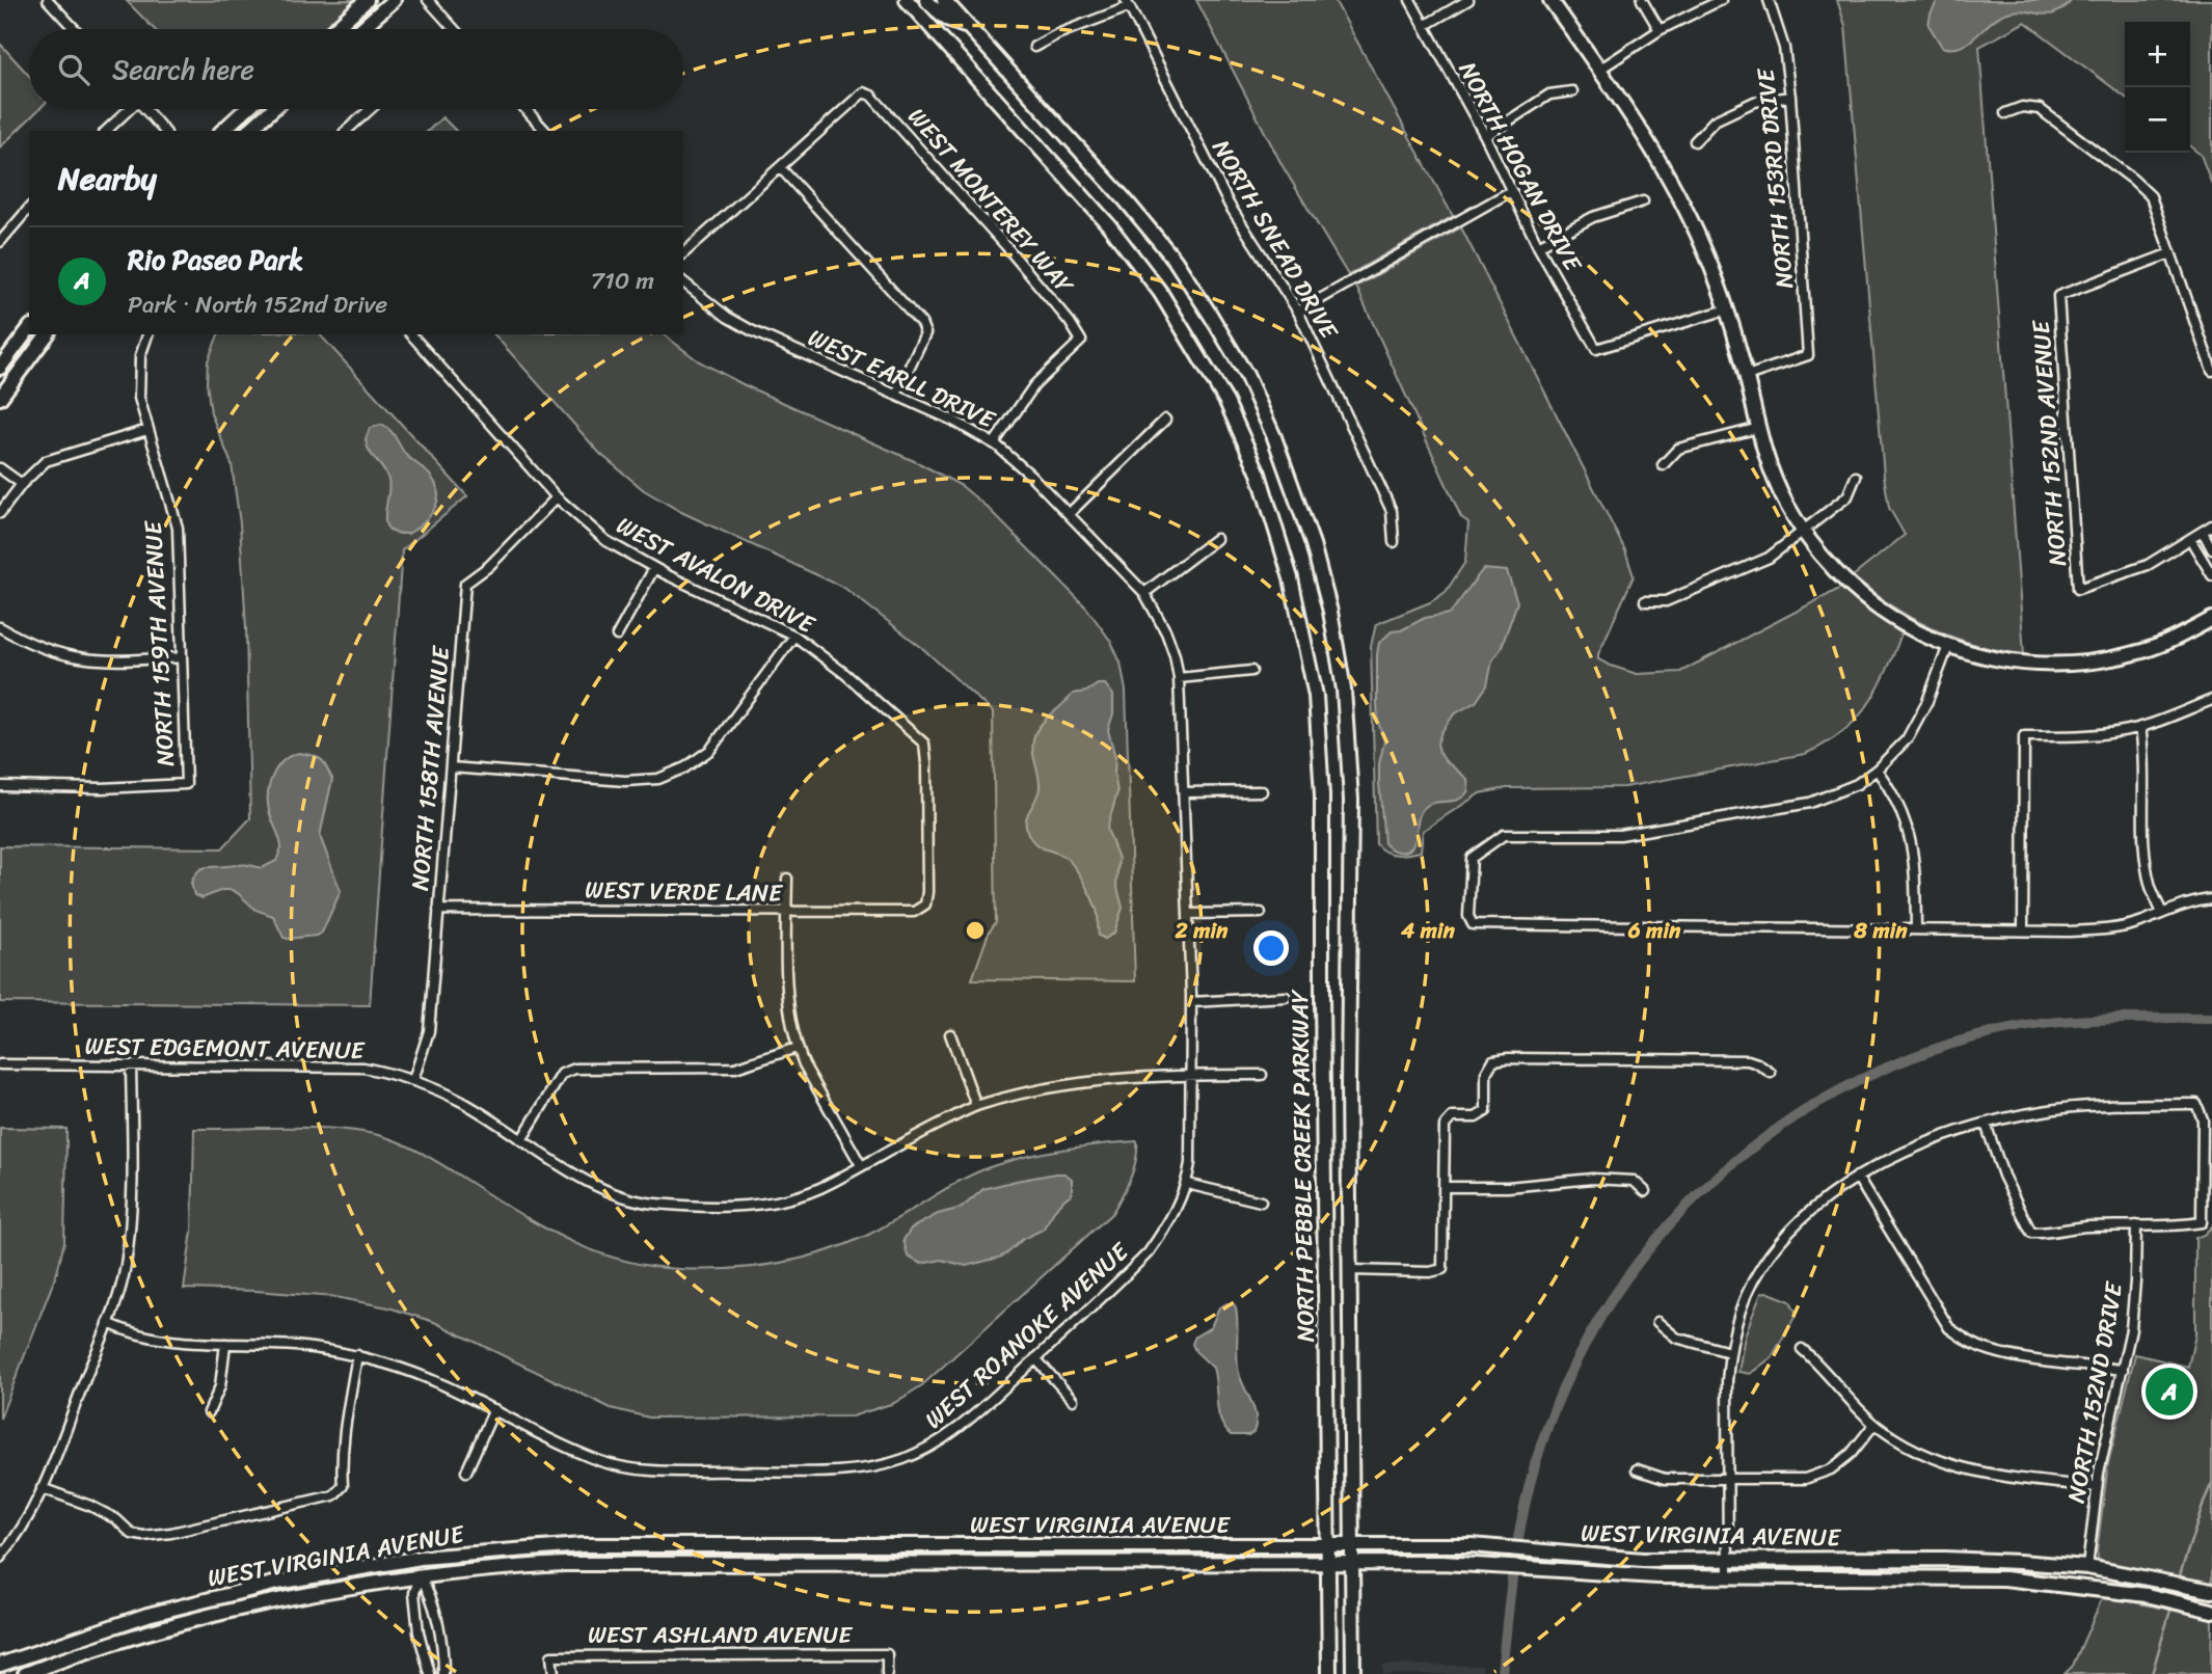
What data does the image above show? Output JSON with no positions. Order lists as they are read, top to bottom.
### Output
{
  "streets": {
    "main road": ["NORTH PEBBLE CREEK PARKWAY", "WEST VIRGINIA AVENUE"],
    "street": [
      "NORTH HOGAN DRIVE",
      "NORTH 153RD DRIVE",
      "WEST MONTEREY WAY",
      "NORTH SNEAD DRIVE",
      "WEST EARLL DRIVE",
      "NORTH 152ND AVENUE",
      "WEST AVALON DRIVE",
      "NORTH 159TH AVENUE",
      "NORTH 158TH AVENUE",
      "WEST VERDE LANE",
      "WEST EDGEMONT AVENUE",
      "WEST ROANOKE AVENUE",
      "NORTH 152ND DRIVE",
      "WEST ASHLAND AVENUE"
    ]
  },
  "crossings": [
    ["WEST MONTEREY WAY", "WEST EARLL DRIVE"],
    ["WEST EARLL DRIVE", "WEST ROANOKE AVENUE"],
    ["WEST AVALON DRIVE", "NORTH 158TH AVENUE"],
    ["WEST AVALON DRIVE", "WEST VERDE LANE"],
    ["NORTH 158TH AVENUE", "WEST VERDE LANE"],
    ["NORTH 158TH AVENUE", "WEST EDGEMONT AVENUE"],
    ["WEST EDGEMONT AVENUE", "WEST ROANOKE AVENUE"],
    ["NORTH PEBBLE CREEK PARKWAY", "WEST VIRGINIA AVENUE"],
    ["NORTH 152ND DRIVE", "WEST VIRGINIA AVENUE"]
  ],
  "page": {
    "map_buttons": ["+", "−"],
    "search": "Search here",
    "heading": "Nearby",
    "list": [
      {
        "mark": "A",
        "name": "Rio Paseo Park",
        "note": "Park · North 152nd Drive",
        "value": "710 m"
      }
    ],
    "pins": "A"
  },
  "rings": [
    "2 min",
    "4 min",
    "6 min",
    "8 min"
  ]
}
